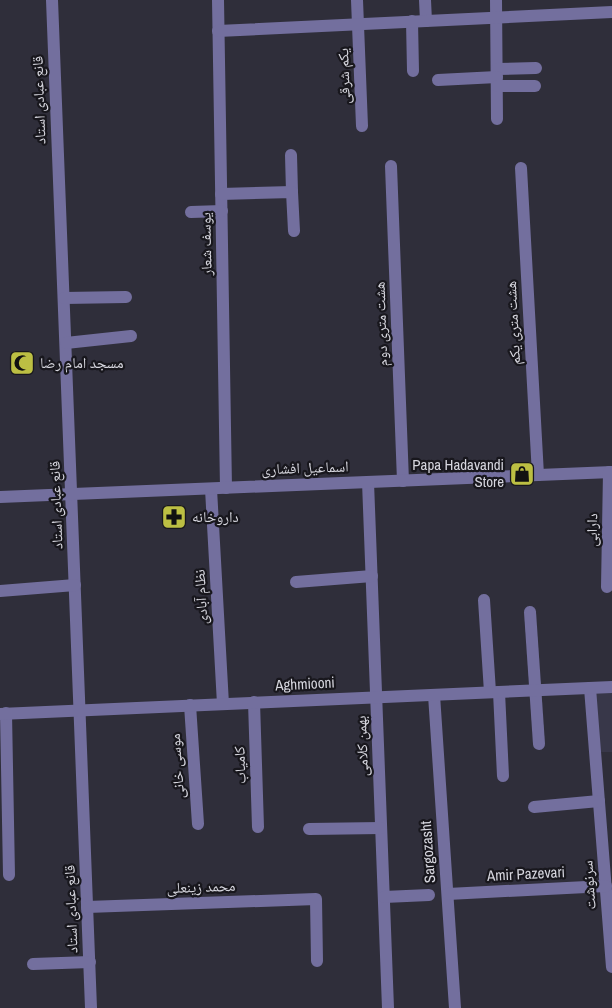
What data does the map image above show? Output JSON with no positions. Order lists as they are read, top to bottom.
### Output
{
  "streets": {
    "street": [
      "یکم شرقی",
      "قانع عبادی استاد",
      "یوسف شعار",
      "هشت متری یکم",
      "هشت متری دوم",
      "اسماعیل افشاری",
      "دارابی",
      "نظام آبادی",
      "Aghmiooni",
      "بهمن کلامی",
      "کامیاب",
      "موسی خانی",
      "Sargozasht",
      "Amir Pazevari",
      "سرنوشت",
      "محمد زینعلی"
    ]
  },
  "crossings": [
    ["قانع عبادی استاد", "اسماعیل افشاری"],
    ["قانع عبادی استاد", "Aghmiooni"],
    ["قانع عبادی استاد", "محمد زینعلی"],
    ["یوسف شعار", "اسماعیل افشاری"],
    ["هشت متری یکم", "اسماعیل افشاری"],
    ["هشت متری دوم", "اسماعیل افشاری"],
    ["اسماعیل افشاری", "دارابی"],
    ["اسماعیل افشاری", "نظام آبادی"],
    ["اسماعیل افشاری", "بهمن کلامی"],
    ["نظام آبادی", "Aghmiooni"],
    ["Aghmiooni", "بهمن کلامی"],
    ["Aghmiooni", "کامیاب"],
    ["Aghmiooni", "موسی خانی"],
    ["Aghmiooni", "Sargozasht"],
    ["Aghmiooni", "سرنوشت"],
    ["Sargozasht", "Amir Pazevari"],
    ["Amir Pazevari", "سرنوشت"]
  ],
  "places": {
    "mosque": ["مسجد امام رضا"],
    "shop": ["Papa Hadavandi Store"],
    "pharmacy": ["داروخانه"]
  }
}
